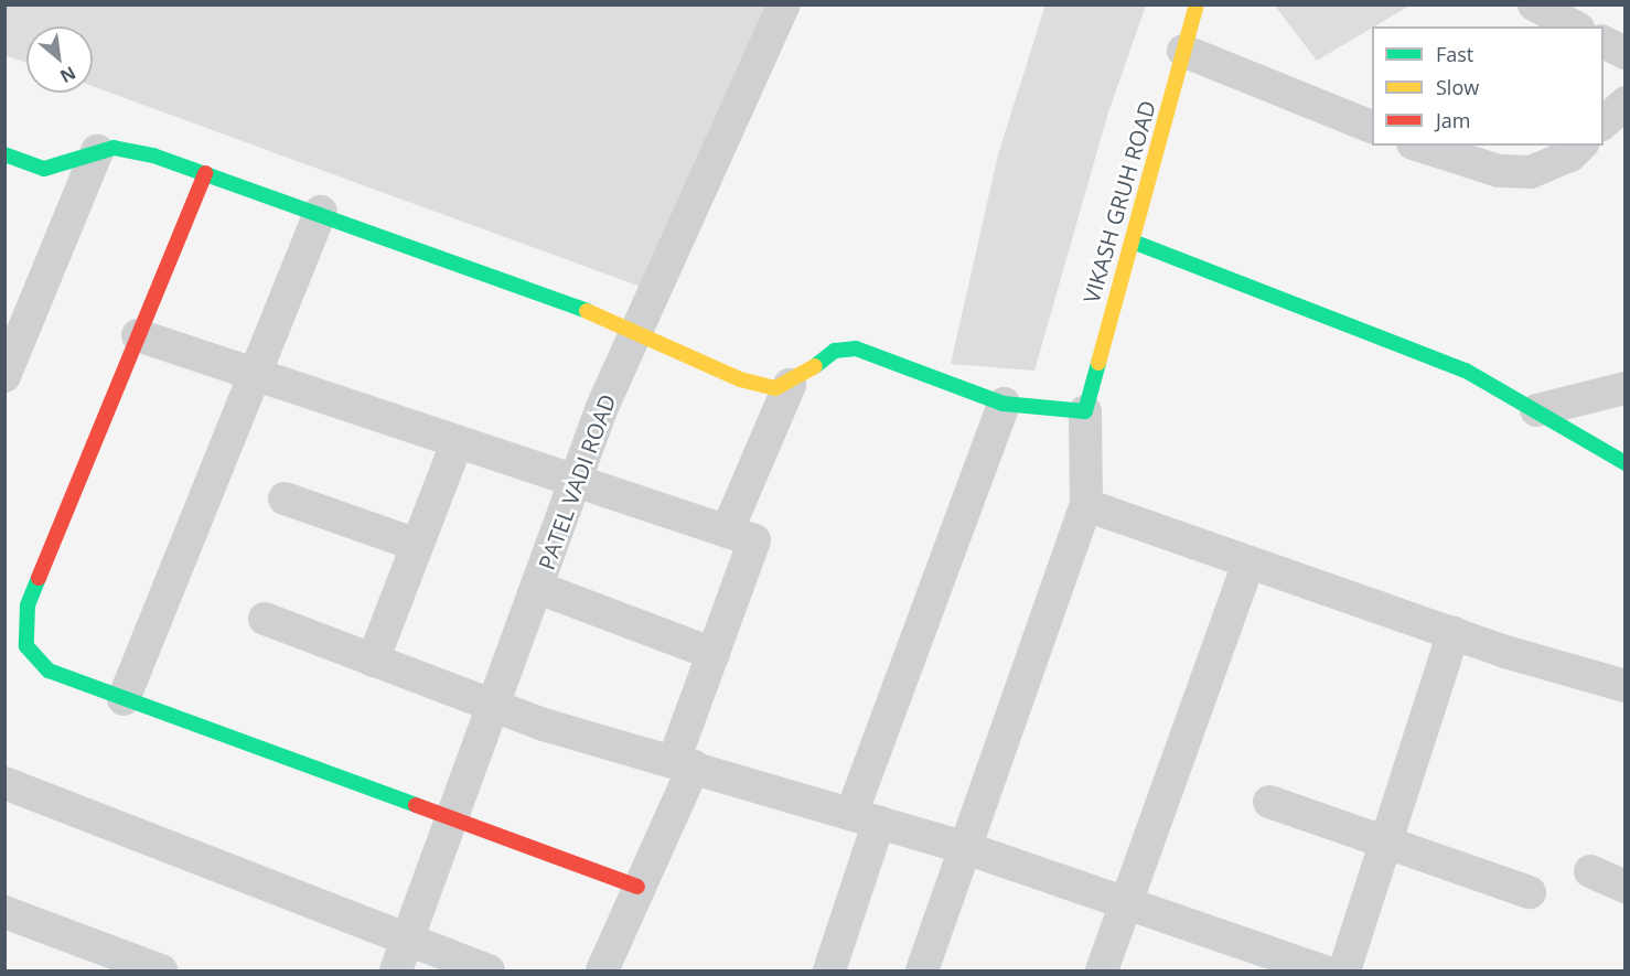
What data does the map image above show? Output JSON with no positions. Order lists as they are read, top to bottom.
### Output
{
  "streets": {
    "street": ["VIKASH GRUH ROAD", "PATEL VADI ROAD"]
  },
  "legend": ["Fast", "Slow", "Jam"],
  "north": "bottom right"
}
